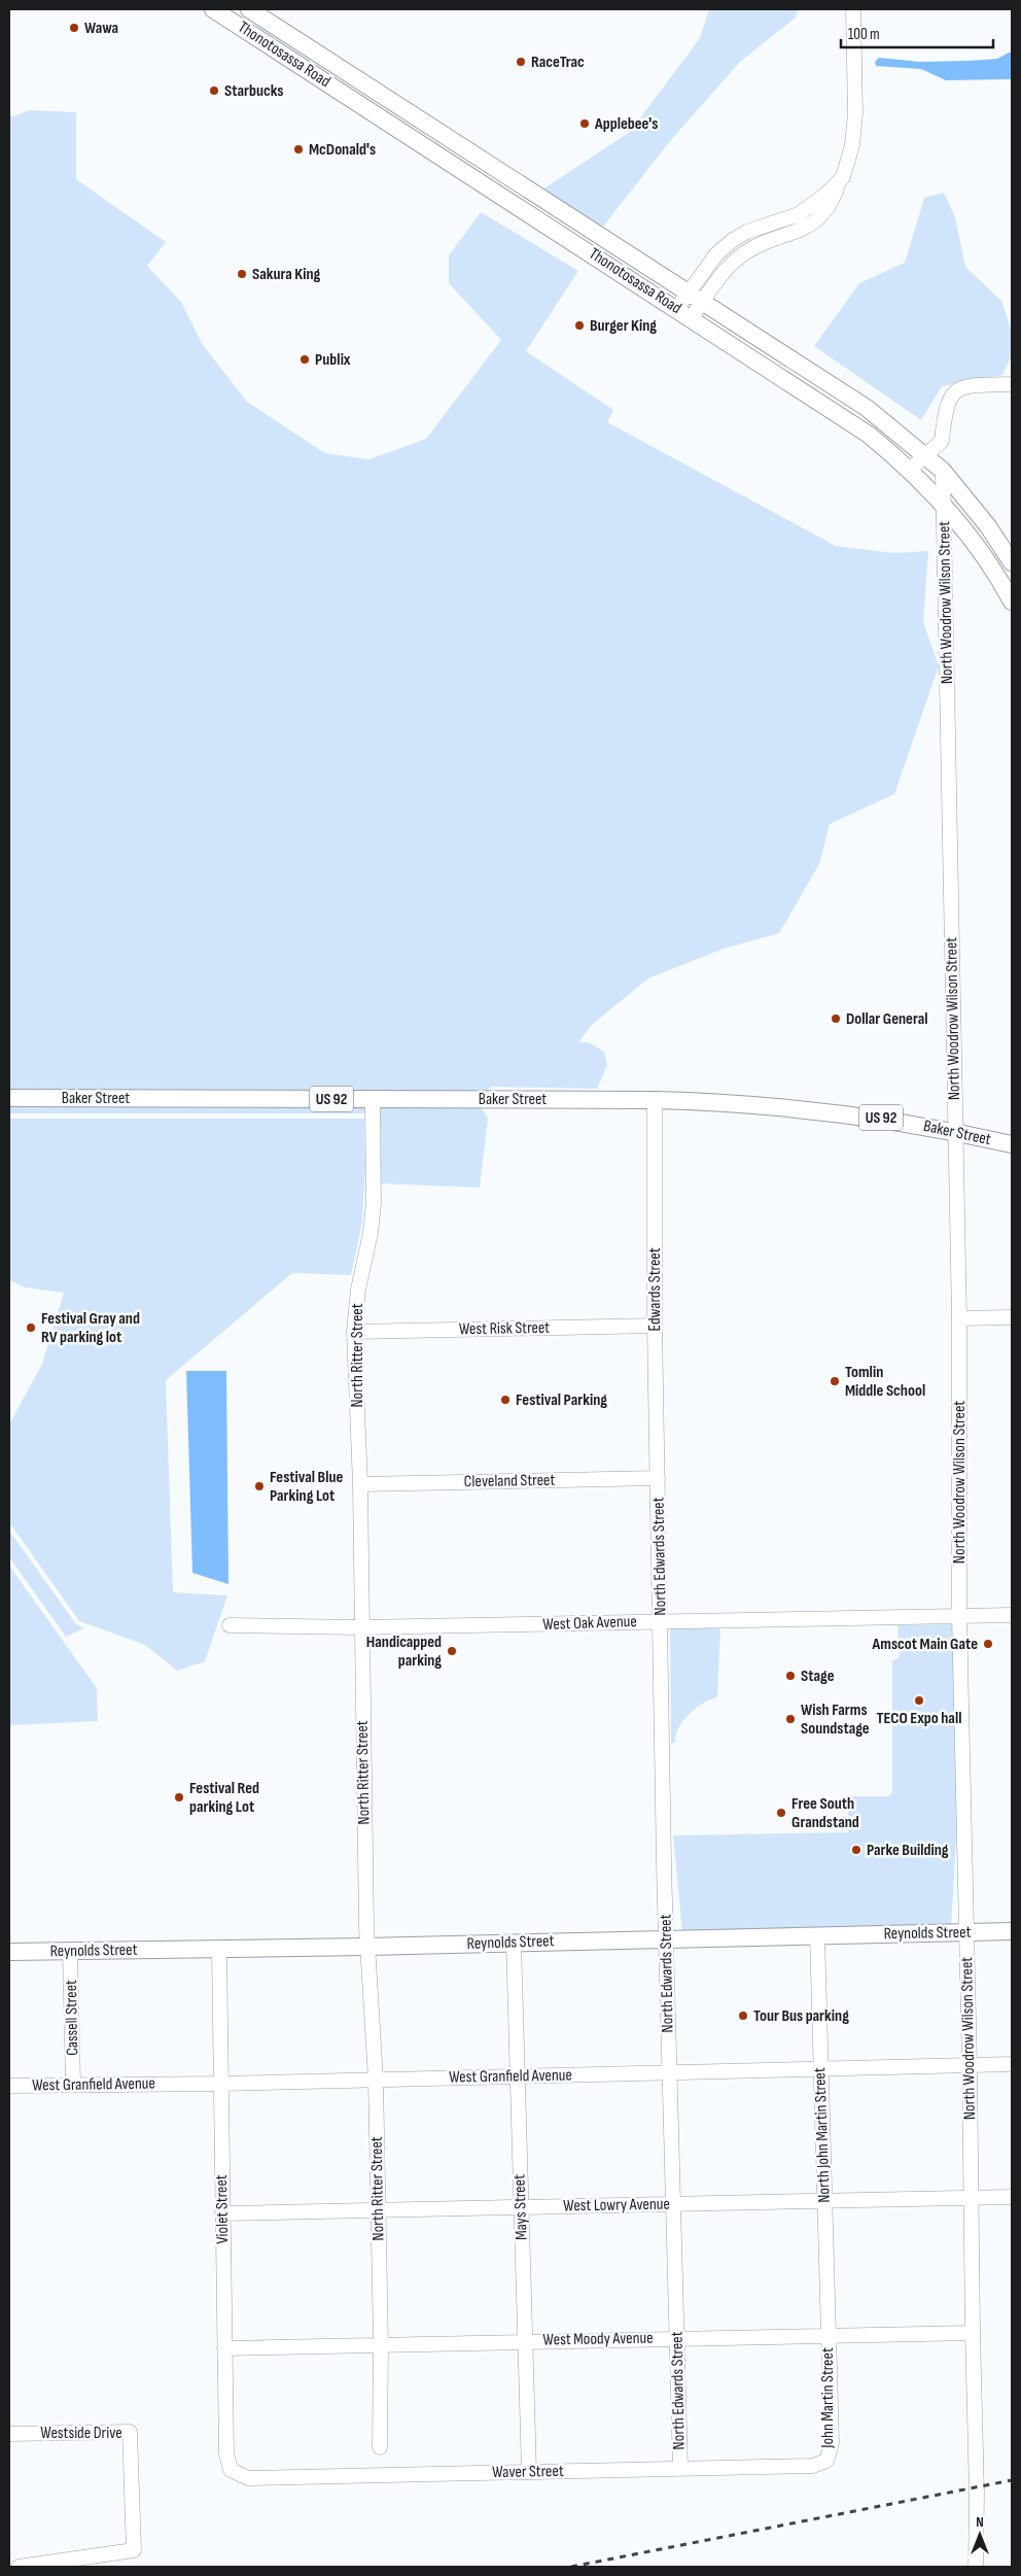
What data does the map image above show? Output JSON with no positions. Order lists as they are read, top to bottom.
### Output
{
  "streets": {
    "main road": [
      "Thonotosassa Road",
      "Baker Street",
      "US 92",
      "Reynolds Street"
    ],
    "street": [
      "North Woodrow Wilson Street",
      "Edwards Street",
      "West Risk Street",
      "North Ritter Street",
      "Cleveland Street",
      "North Edwards Street",
      "West Oak Avenue",
      "Cassell Street",
      "West Granfield Avenue",
      "North John Martin Street",
      "West Lowry Avenue",
      "Mays Street",
      "Violet Street",
      "West Moody Avenue",
      "John Martin Street",
      "Westside Drive",
      "Waver Street"
    ]
  },
  "crossings": [
    ["Thonotosassa Road", "North Woodrow Wilson Street"],
    ["North Woodrow Wilson Street", "Baker Street"],
    ["North Woodrow Wilson Street", "West Oak Avenue"],
    ["North Woodrow Wilson Street", "Reynolds Street"],
    ["North Woodrow Wilson Street", "West Granfield Avenue"],
    ["North Woodrow Wilson Street", "West Lowry Avenue"],
    ["North Woodrow Wilson Street", "West Moody Avenue"],
    ["Baker Street", "Edwards Street"],
    ["Baker Street", "North Ritter Street"],
    ["Edwards Street", "West Risk Street"],
    ["Edwards Street", "Cleveland Street"],
    ["Edwards Street", "North Edwards Street"],
    ["West Risk Street", "North Ritter Street"],
    ["North Ritter Street", "Cleveland Street"],
    ["North Ritter Street", "West Oak Avenue"],
    ["North Ritter Street", "Reynolds Street"],
    ["North Ritter Street", "West Granfield Avenue"],
    ["North Ritter Street", "West Lowry Avenue"],
    ["North Ritter Street", "West Moody Avenue"],
    ["Cleveland Street", "North Edwards Street"],
    ["North Edwards Street", "West Oak Avenue"],
    ["North Edwards Street", "Reynolds Street"],
    ["North Edwards Street", "West Granfield Avenue"],
    ["North Edwards Street", "West Lowry Avenue"],
    ["North Edwards Street", "West Moody Avenue"],
    ["North Edwards Street", "Waver Street"],
    ["Reynolds Street", "Cassell Street"],
    ["Reynolds Street", "North John Martin Street"],
    ["Reynolds Street", "Mays Street"],
    ["Reynolds Street", "Violet Street"],
    ["Cassell Street", "West Granfield Avenue"],
    ["West Granfield Avenue", "North John Martin Street"],
    ["West Granfield Avenue", "Mays Street"],
    ["West Granfield Avenue", "Violet Street"],
    ["North John Martin Street", "West Lowry Avenue"],
    ["North John Martin Street", "West Moody Avenue"],
    ["North John Martin Street", "John Martin Street"],
    ["West Lowry Avenue", "Mays Street"],
    ["West Lowry Avenue", "Violet Street"],
    ["Mays Street", "West Moody Avenue"],
    ["Mays Street", "Waver Street"],
    ["Violet Street", "West Moody Avenue"],
    ["Violet Street", "Waver Street"],
    ["West Moody Avenue", "John Martin Street"],
    ["John Martin Street", "Waver Street"]
  ],
  "places": [
    "Wawa",
    "RaceTrac",
    "Starbucks",
    "Applebee's",
    "McDonald's",
    "Sakura King",
    "Burger King",
    "Publix",
    "Dollar General",
    "Festival Gray and RV parking lot",
    "Tomlin Middle School",
    "Festival Parking",
    "Festival Blue Parking Lot",
    "Amscot Main Gate",
    "Handicapped parking",
    "Stage",
    "TECO Expo hall",
    "Wish Farms Soundstage",
    "Festival Red parking Lot",
    "Free South Grandstand",
    "Parke Building",
    "Tour Bus parking"
  ],
  "scale_bar": "100 m",
  "north": "top"
}
